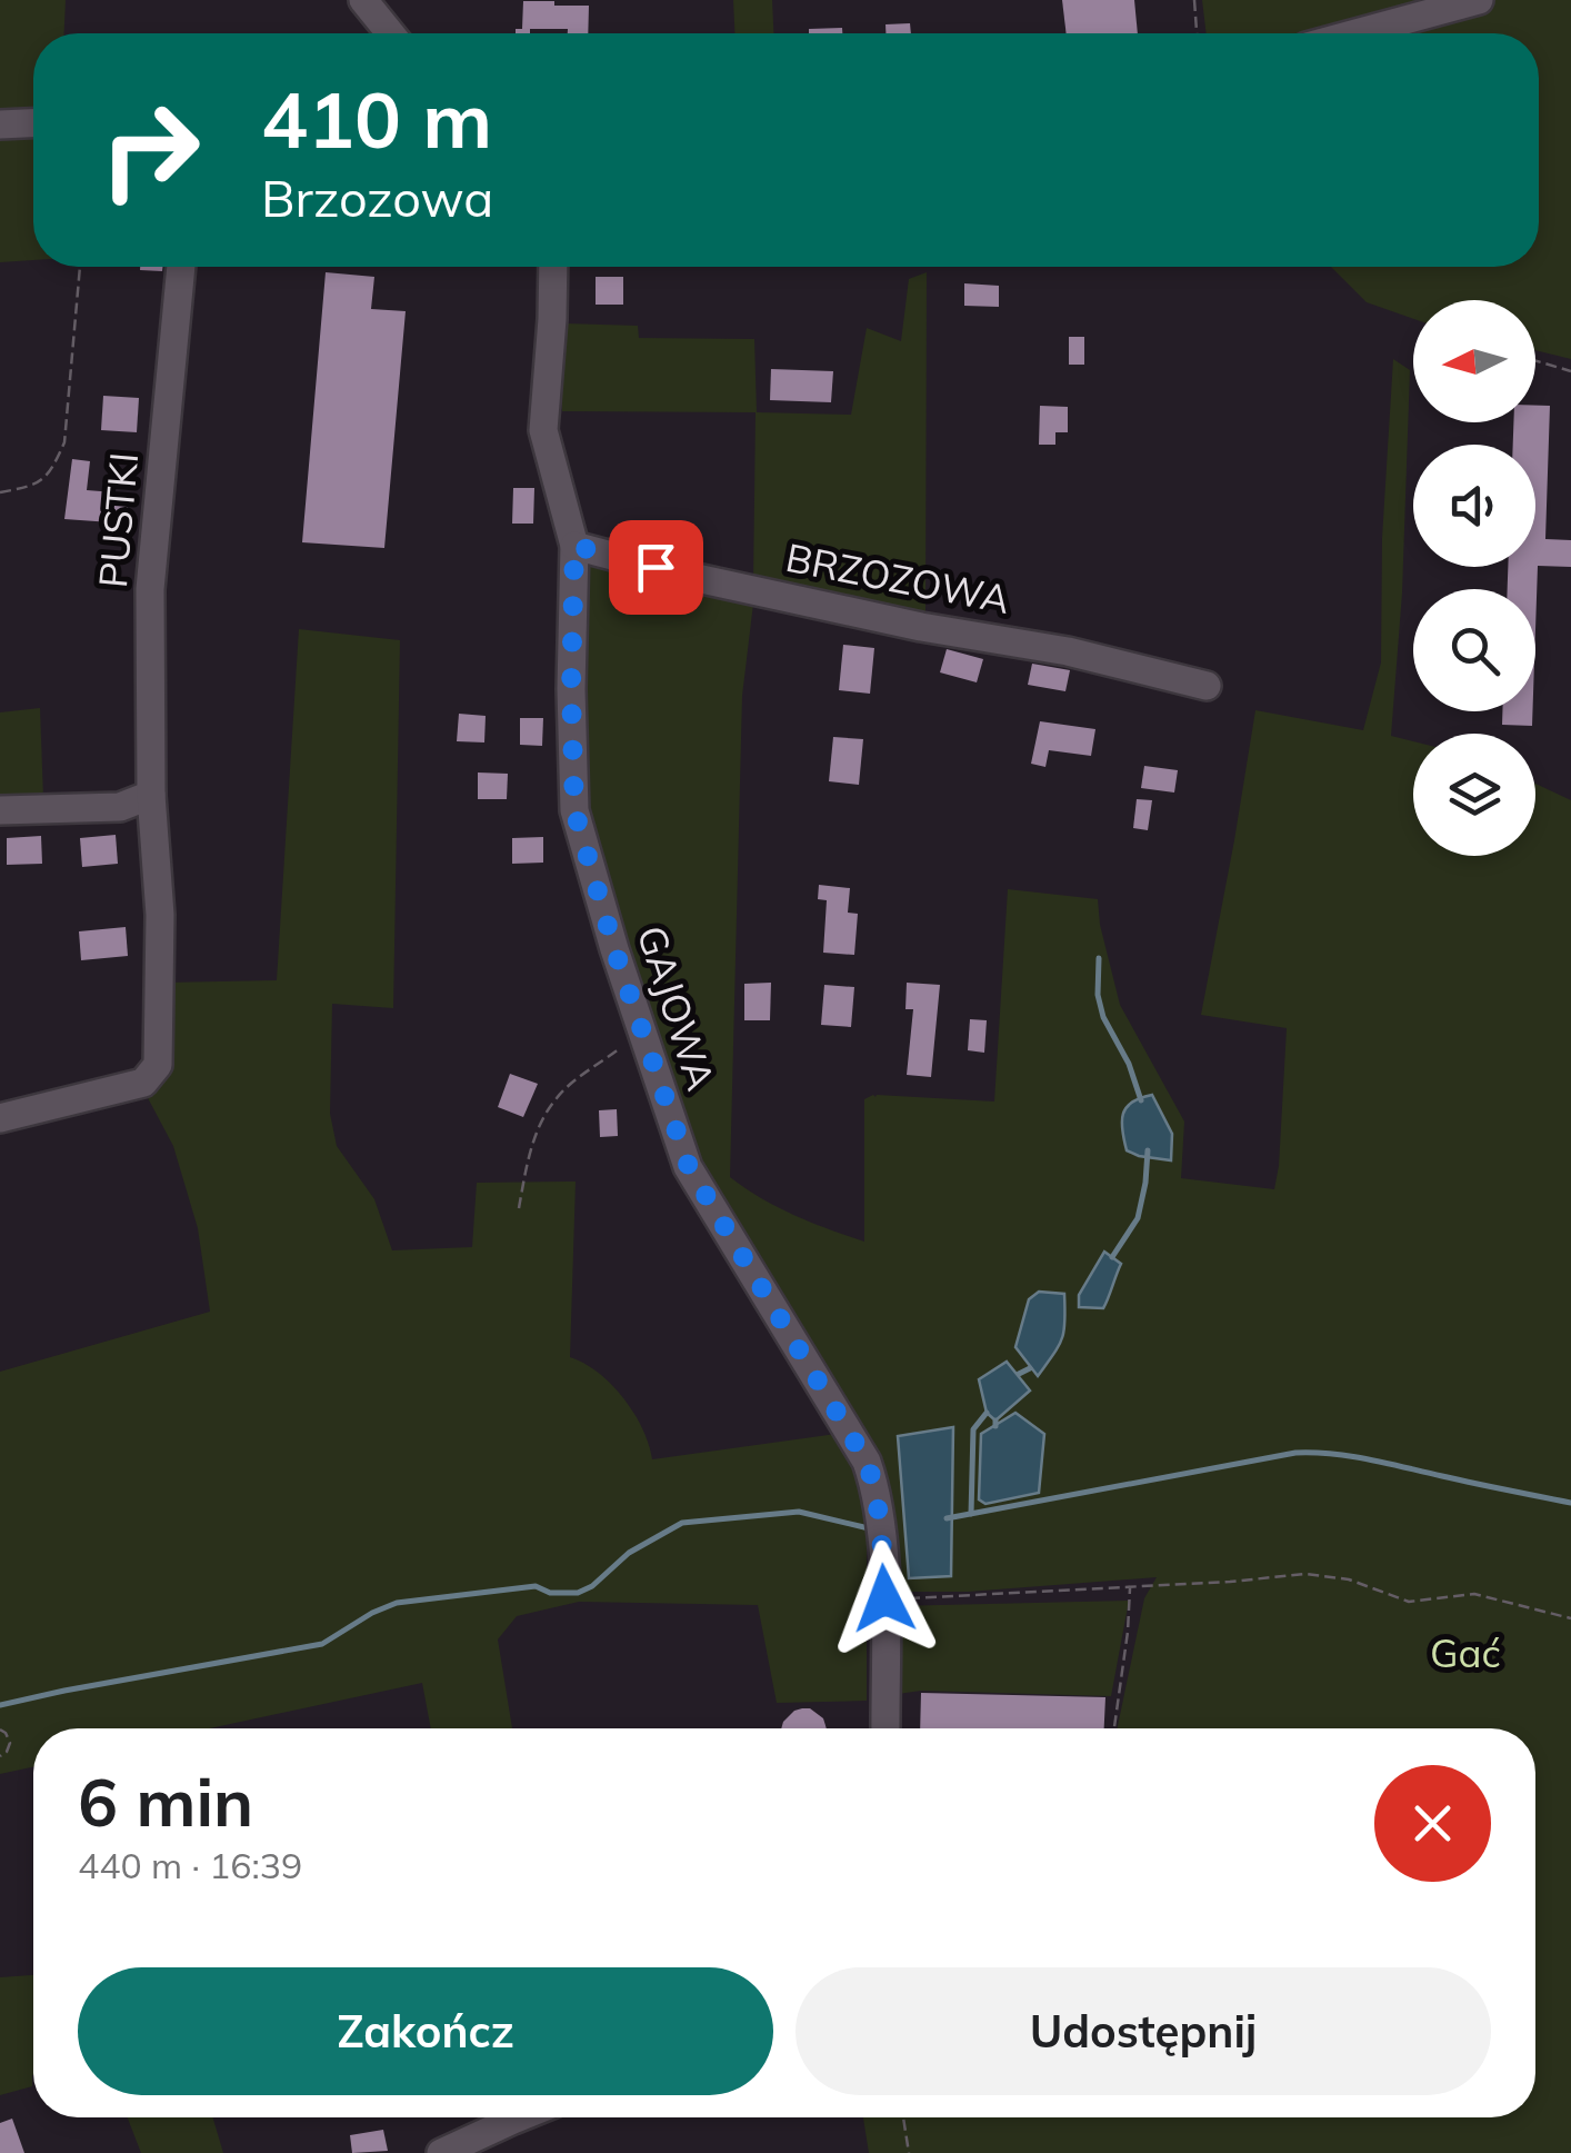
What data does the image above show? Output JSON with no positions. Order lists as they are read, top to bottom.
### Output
{
  "streets": {
    "street": ["PUSTKI", "BRZOZOWA", "GAJOWA"]
  },
  "crossings": [
    ["BRZOZOWA", "GAJOWA"]
  ],
  "parks": ["Gać"],
  "north": "left",
  "page": {
    "turn": ["410 m", "Brzozowa"],
    "heading": ["6 min", "440 m · 16:39"],
    "buttons": ["Zakończ", "Udostępnij"]
  }
}
